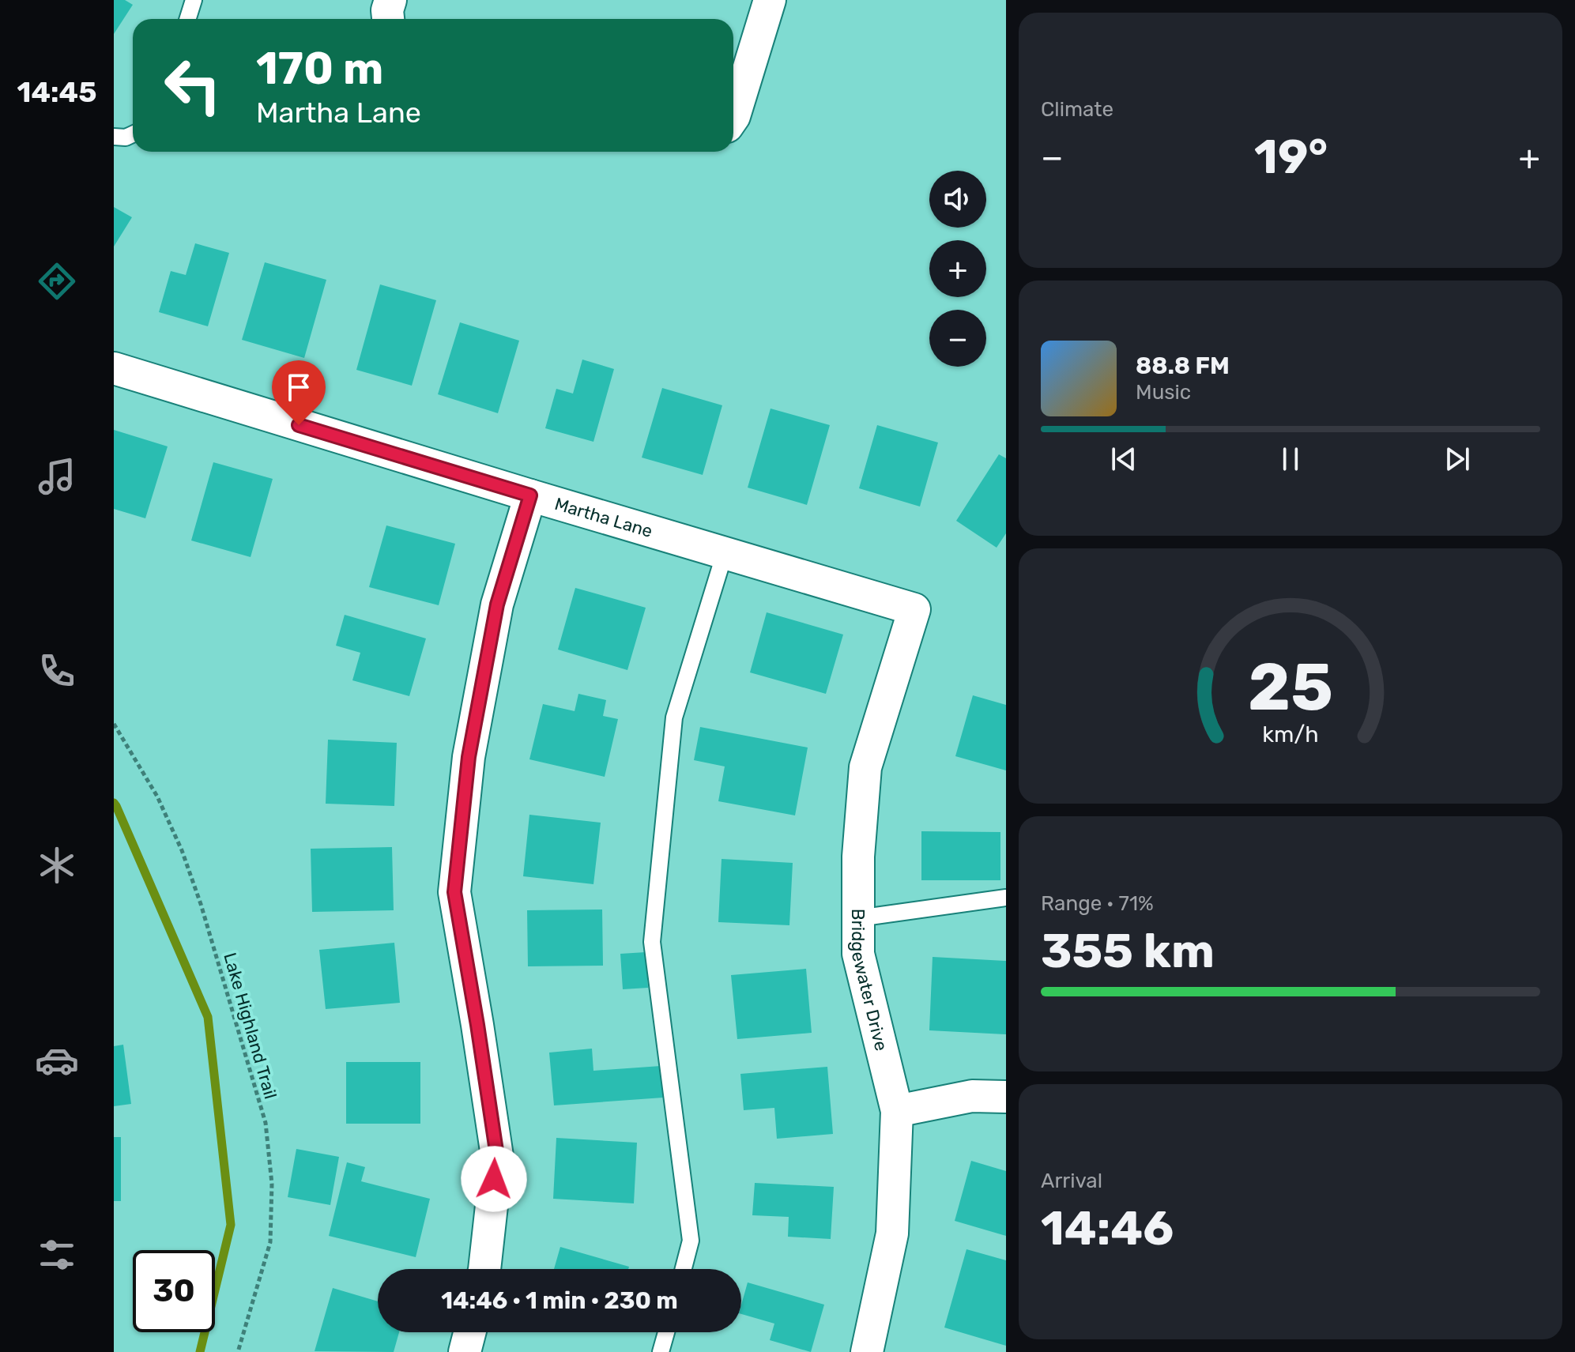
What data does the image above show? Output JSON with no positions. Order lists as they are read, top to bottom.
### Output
{
  "streets": {
    "street": ["Martha Lane", "Bridgewater Drive"],
    "path": ["Lake Highland Trail"]
  },
  "crossings": [
    ["Martha Lane", "Bridgewater Drive"]
  ],
  "page": {
    "tabs": "14:45",
    "tile": [
      "Climate",
      ["Range · 71%", "355 km"],
      ["Arrival", "14:46"]
    ],
    "turn": ["170 m", "Martha Lane"],
    "heat": ["−", "19°", "+"],
    "map_buttons": ["+", "−"],
    "song": ["88.8 FM", "Music"],
    "limit": "30",
    "trip": "14:46 · 1 min · 230 m",
    "gauge": ["25", "km/h"]
  }
}
